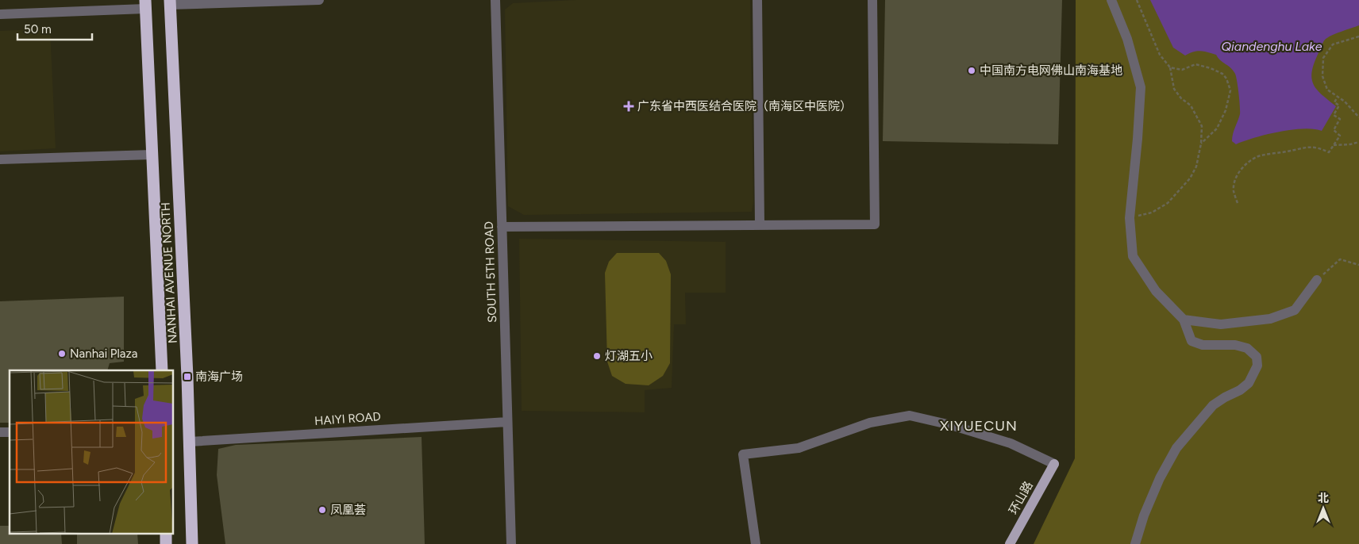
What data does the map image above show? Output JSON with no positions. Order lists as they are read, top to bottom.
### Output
{
  "streets": {
    "highway": ["NANHAI AVENUE NORTH"],
    "main road": ["环山路"],
    "street": ["SOUTH 5TH ROAD", "HAIYI ROAD"]
  },
  "crossings": [
    ["SOUTH 5TH ROAD", "HAIYI ROAD"],
    ["NANHAI AVENUE NORTH", "HAIYI ROAD"]
  ],
  "districts": ["XIYUECUN"],
  "water": ["Qiandenghu Lake"],
  "places": {
    "other": [
      "中国南方电网佛山南海基地",
      "Nanhai Plaza",
      "灯湖五小",
      "凤凰荟"
    ],
    "health": ["广东省中西医结合医院（南海区中医院）"],
    "transit": ["南海广场"]
  },
  "scale_bar": "50 m",
  "north": "top"
}
